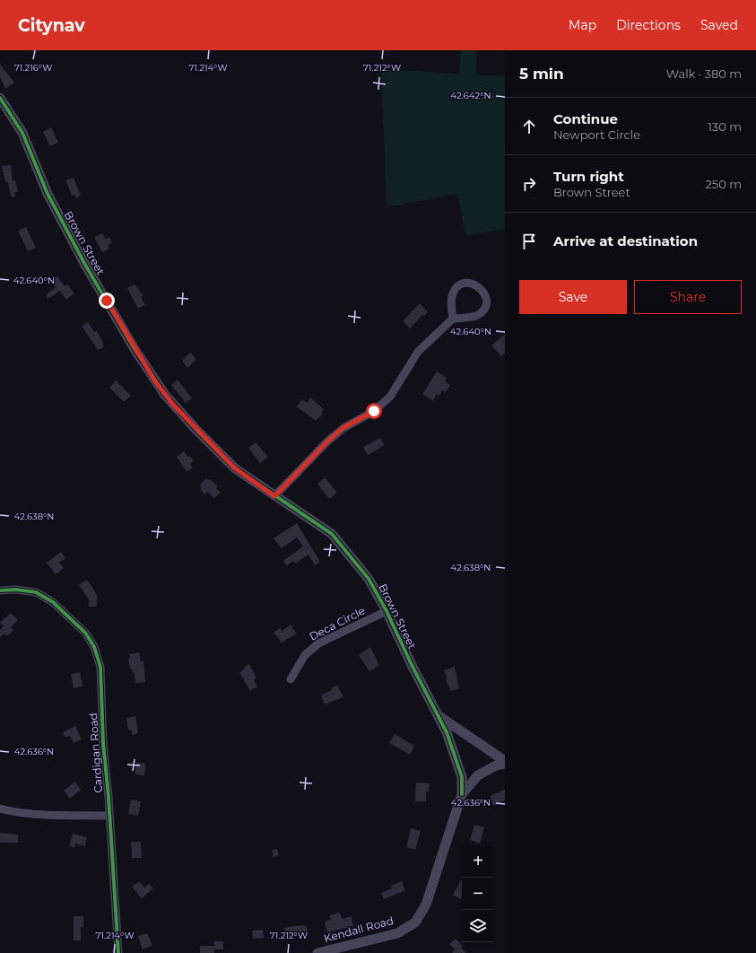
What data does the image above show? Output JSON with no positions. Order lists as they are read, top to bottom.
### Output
{
  "streets": {
    "street": [
      "Brown Street",
      "Deca Circle",
      "Cardigan Road",
      "Kendall Road"
    ]
  },
  "crossings": [
    ["Brown Street", "Deca Circle"],
    ["Brown Street", "Kendall Road"]
  ],
  "page": {
    "header": "Citynav",
    "nav": ["Map", "Directions", "Saved"],
    "heading": ["5 min", "Walk · 380 m"],
    "list": [
      ["Continue", "Newport Circle", "130 m"],
      ["Turn right", "Brown Street", "250 m"],
      "Arrive at destination"
    ],
    "buttons": ["Save", "Share"],
    "map_buttons": ["+", "−"]
  },
  "coordinates": [
    "71.216°W",
    "71.214°W",
    "71.212°W",
    "42.642°N",
    "42.640°N",
    "42.638°N",
    "42.636°N"
  ]
}
